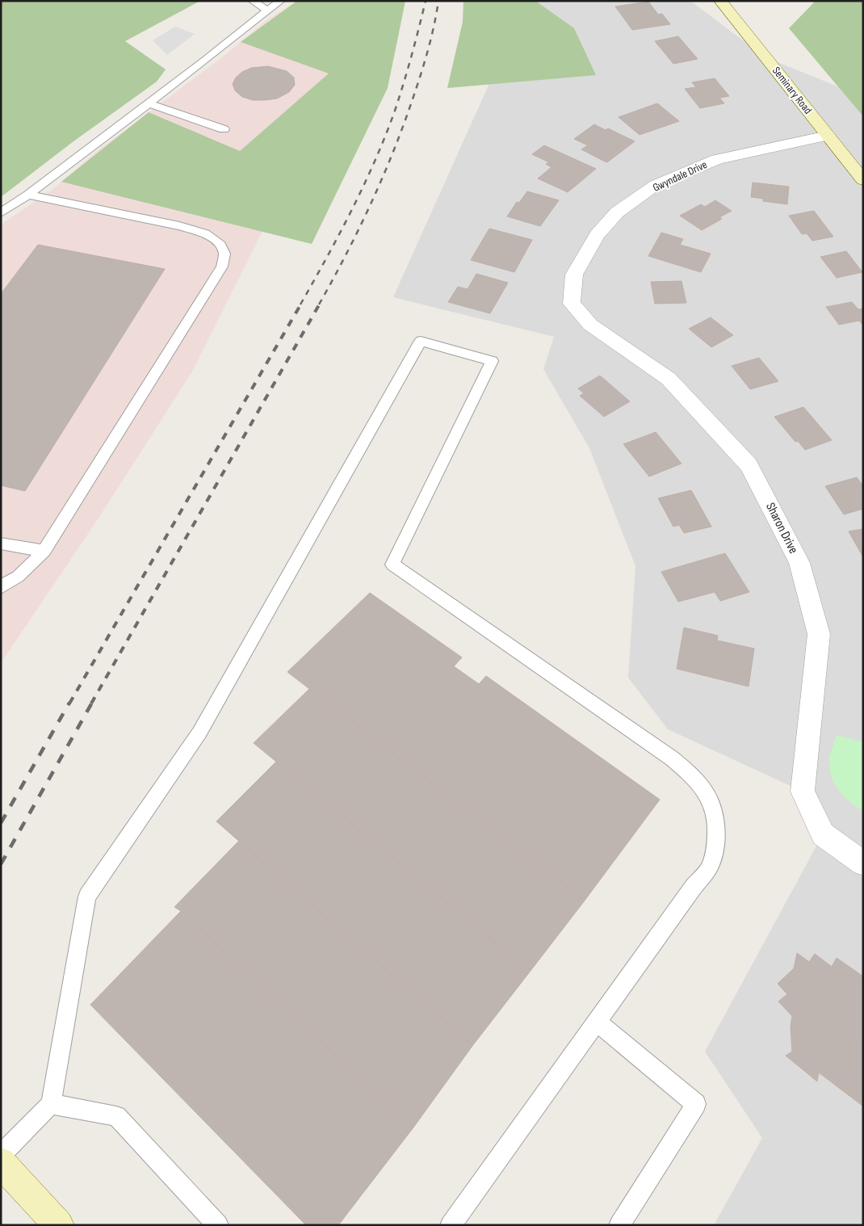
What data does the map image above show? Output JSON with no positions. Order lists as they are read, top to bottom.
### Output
{
  "streets": {
    "main road": ["Seminary Road"],
    "street": ["Gwyndale Drive", "Sharon Drive"]
  },
  "crossings": [
    ["Seminary Road", "Gwyndale Drive"],
    ["Gwyndale Drive", "Sharon Drive"]
  ]
}
